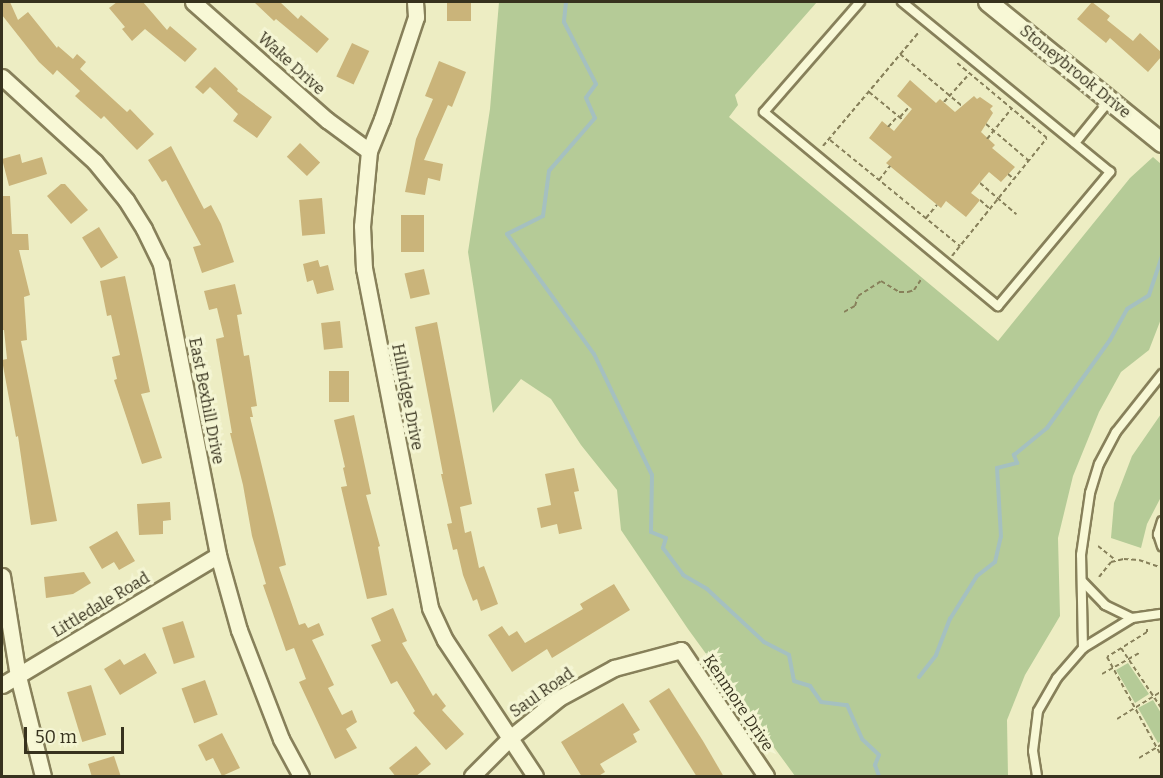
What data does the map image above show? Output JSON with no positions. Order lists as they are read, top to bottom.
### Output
{
  "streets": {
    "street": [
      "Wake Drive",
      "Stoneybrook Drive",
      "Hillridge Drive",
      "East Bexhill Drive",
      "Littledale Road",
      "Saul Road",
      "Kenmore Drive"
    ]
  },
  "crossings": [
    ["Wake Drive", "Hillridge Drive"],
    ["Hillridge Drive", "Saul Road"],
    ["East Bexhill Drive", "Littledale Road"],
    ["Saul Road", "Kenmore Drive"]
  ],
  "scale_bar": "50 m"
}
